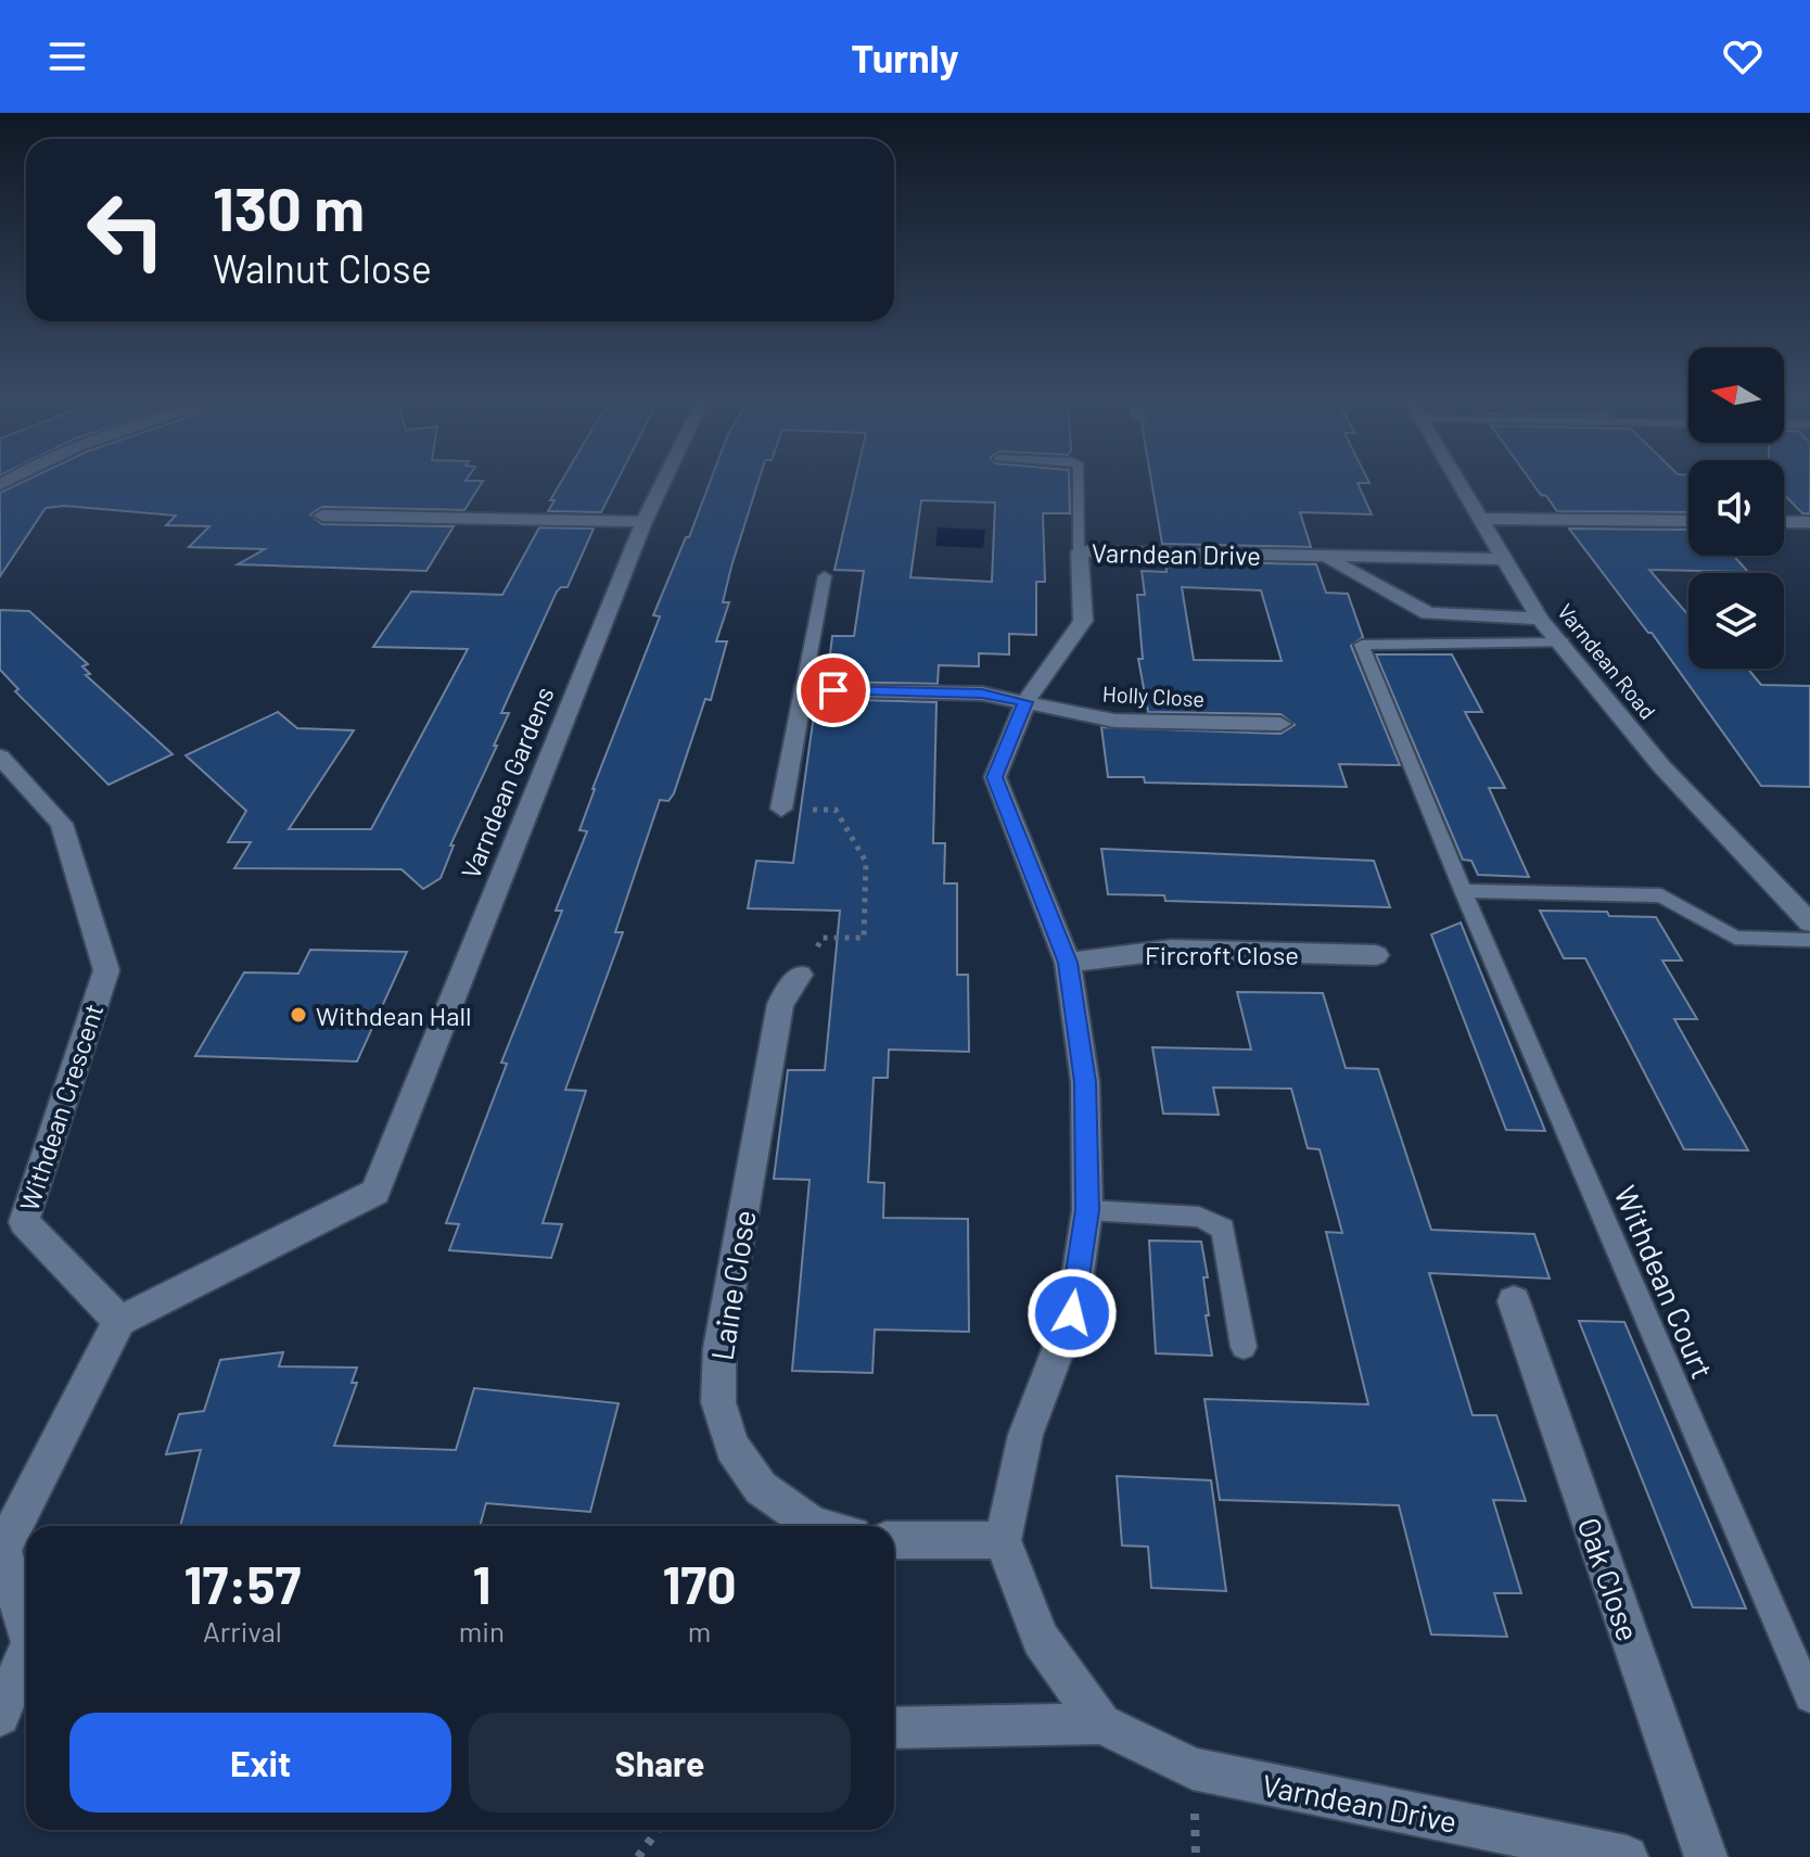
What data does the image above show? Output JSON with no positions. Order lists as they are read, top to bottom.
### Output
{
  "streets": {
    "street": [
      "Varndean Drive",
      "Varndean Road",
      "Holly Close",
      "Varndean Gardens",
      "Fircroft Close",
      "Withdean Crescent",
      "Laine Close",
      "Oak Close"
    ],
    "lane": ["Withdean Court"]
  },
  "crossings": [
    ["Varndean Drive", "Varndean Road"],
    ["Varndean Drive", "Holly Close"],
    ["Varndean Drive", "Fircroft Close"],
    ["Varndean Road", "Withdean Court"],
    ["Varndean Gardens", "Withdean Crescent"]
  ],
  "places": ["Withdean Hall"],
  "north": "left",
  "page": {
    "header": "Turnly",
    "turn": ["130 m", "Walnut Close"],
    "eta": [
      "17:57",
      "Arrival",
      "1",
      "min",
      "170",
      "m"
    ],
    "buttons": ["Exit", "Share"]
  }
}
